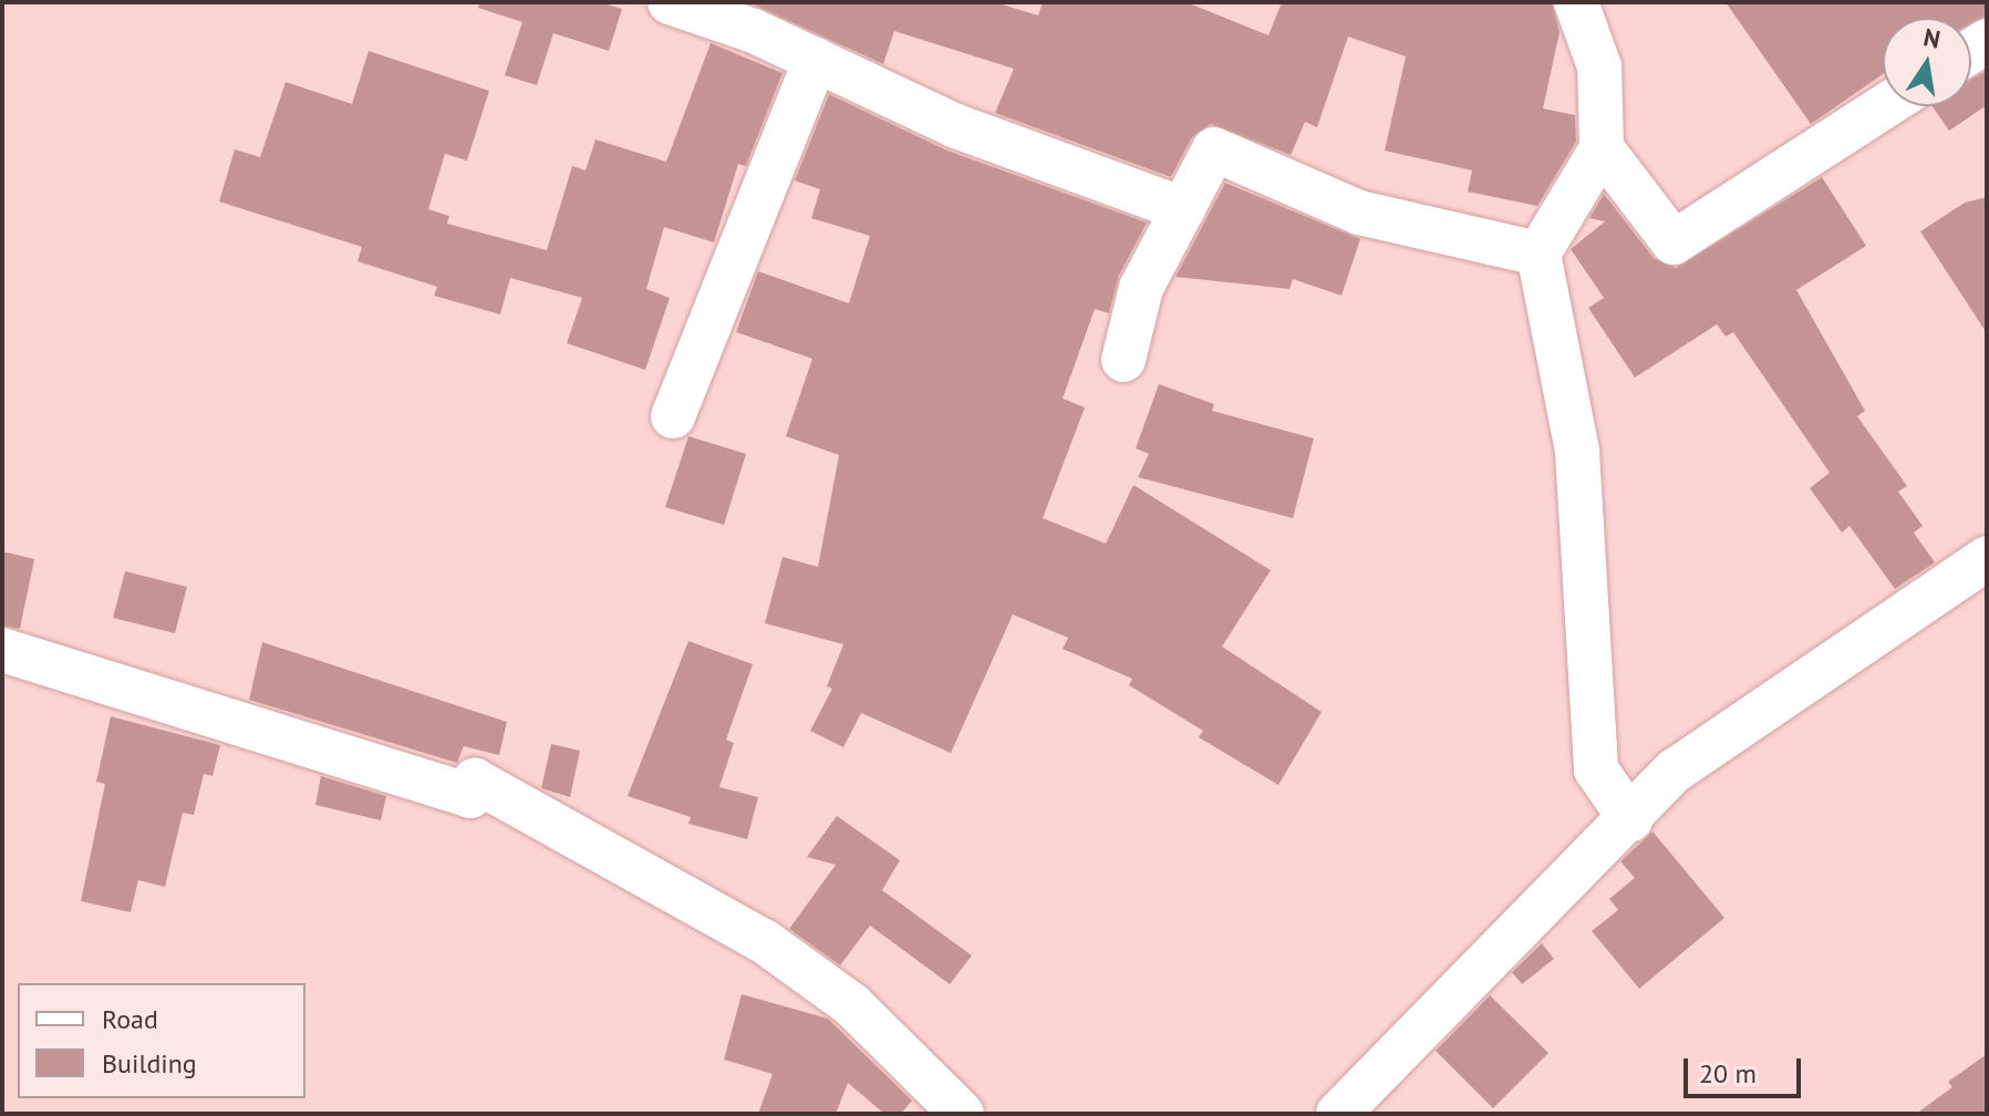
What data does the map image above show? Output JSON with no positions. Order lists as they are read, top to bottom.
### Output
{
  "legend": ["Road", "Building"],
  "scale_bar": "20 m",
  "north": "top"
}
